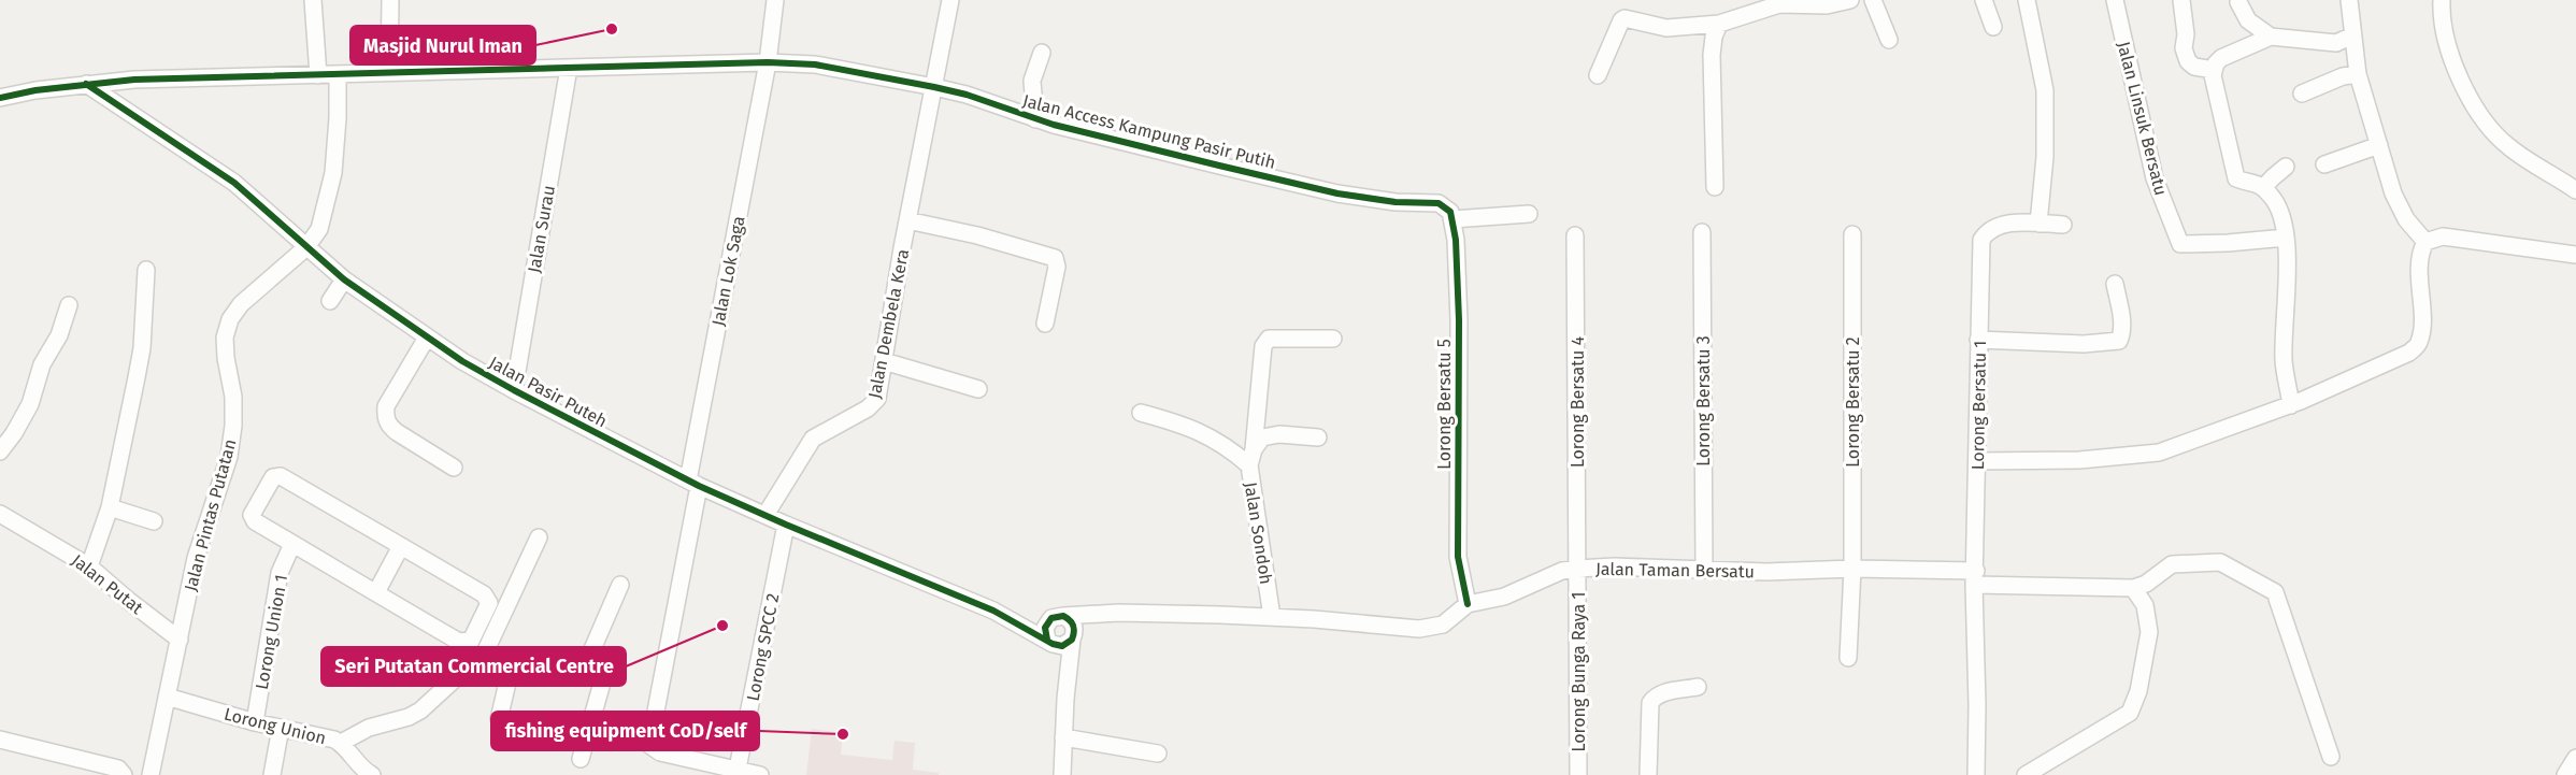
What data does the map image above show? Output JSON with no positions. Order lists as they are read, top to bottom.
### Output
{
  "streets": {
    "street": [
      "Jalan Linsuk Bersatu",
      "Jalan Access Kampung Pasir Putih",
      "Jalan Surau",
      "Jalan Lok Saga",
      "Jalan Dembela Kera",
      "Jalan Pasir Puteh",
      "Lorong Bersatu 3",
      "Lorong Bersatu 4",
      "Lorong Bersatu 2",
      "Lorong Bersatu 5",
      "Lorong Bersatu 1",
      "Jalan Pintas Putatan",
      "Jalan Sondoh",
      "Jalan Taman Bersatu",
      "Jalan Putat",
      "Lorong Union 1",
      "Lorong SPCC 2",
      "Lorong Bunga Raya 1",
      "Lorong Union"
    ]
  },
  "crossings": [
    ["Jalan Access Kampung Pasir Putih", "Jalan Surau"],
    ["Jalan Access Kampung Pasir Putih", "Jalan Lok Saga"],
    ["Jalan Access Kampung Pasir Putih", "Jalan Dembela Kera"],
    ["Jalan Access Kampung Pasir Putih", "Jalan Pasir Puteh"],
    ["Jalan Access Kampung Pasir Putih", "Lorong Bersatu 5"],
    ["Jalan Surau", "Jalan Pasir Puteh"],
    ["Jalan Lok Saga", "Jalan Pasir Puteh"],
    ["Jalan Lok Saga", "Lorong SPCC 2"],
    ["Jalan Dembela Kera", "Jalan Pasir Puteh"],
    ["Jalan Pasir Puteh", "Jalan Pintas Putatan"],
    ["Jalan Pasir Puteh", "Jalan Taman Bersatu"],
    ["Jalan Pasir Puteh", "Lorong SPCC 2"],
    ["Lorong Bersatu 3", "Jalan Taman Bersatu"],
    ["Lorong Bersatu 4", "Jalan Taman Bersatu"],
    ["Lorong Bersatu 4", "Lorong Bunga Raya 1"],
    ["Lorong Bersatu 2", "Jalan Taman Bersatu"],
    ["Lorong Bersatu 5", "Jalan Taman Bersatu"],
    ["Lorong Bersatu 1", "Jalan Taman Bersatu"],
    ["Jalan Pintas Putatan", "Jalan Putat"],
    ["Jalan Pintas Putatan", "Lorong Union"],
    ["Jalan Sondoh", "Jalan Taman Bersatu"],
    ["Jalan Taman Bersatu", "Lorong Bunga Raya 1"],
    ["Lorong Union 1", "Lorong Union"]
  ],
  "places": ["Masjid Nurul Iman", "Seri Putatan Commercial Centre", "fishing equipment CoD/self"]
}
